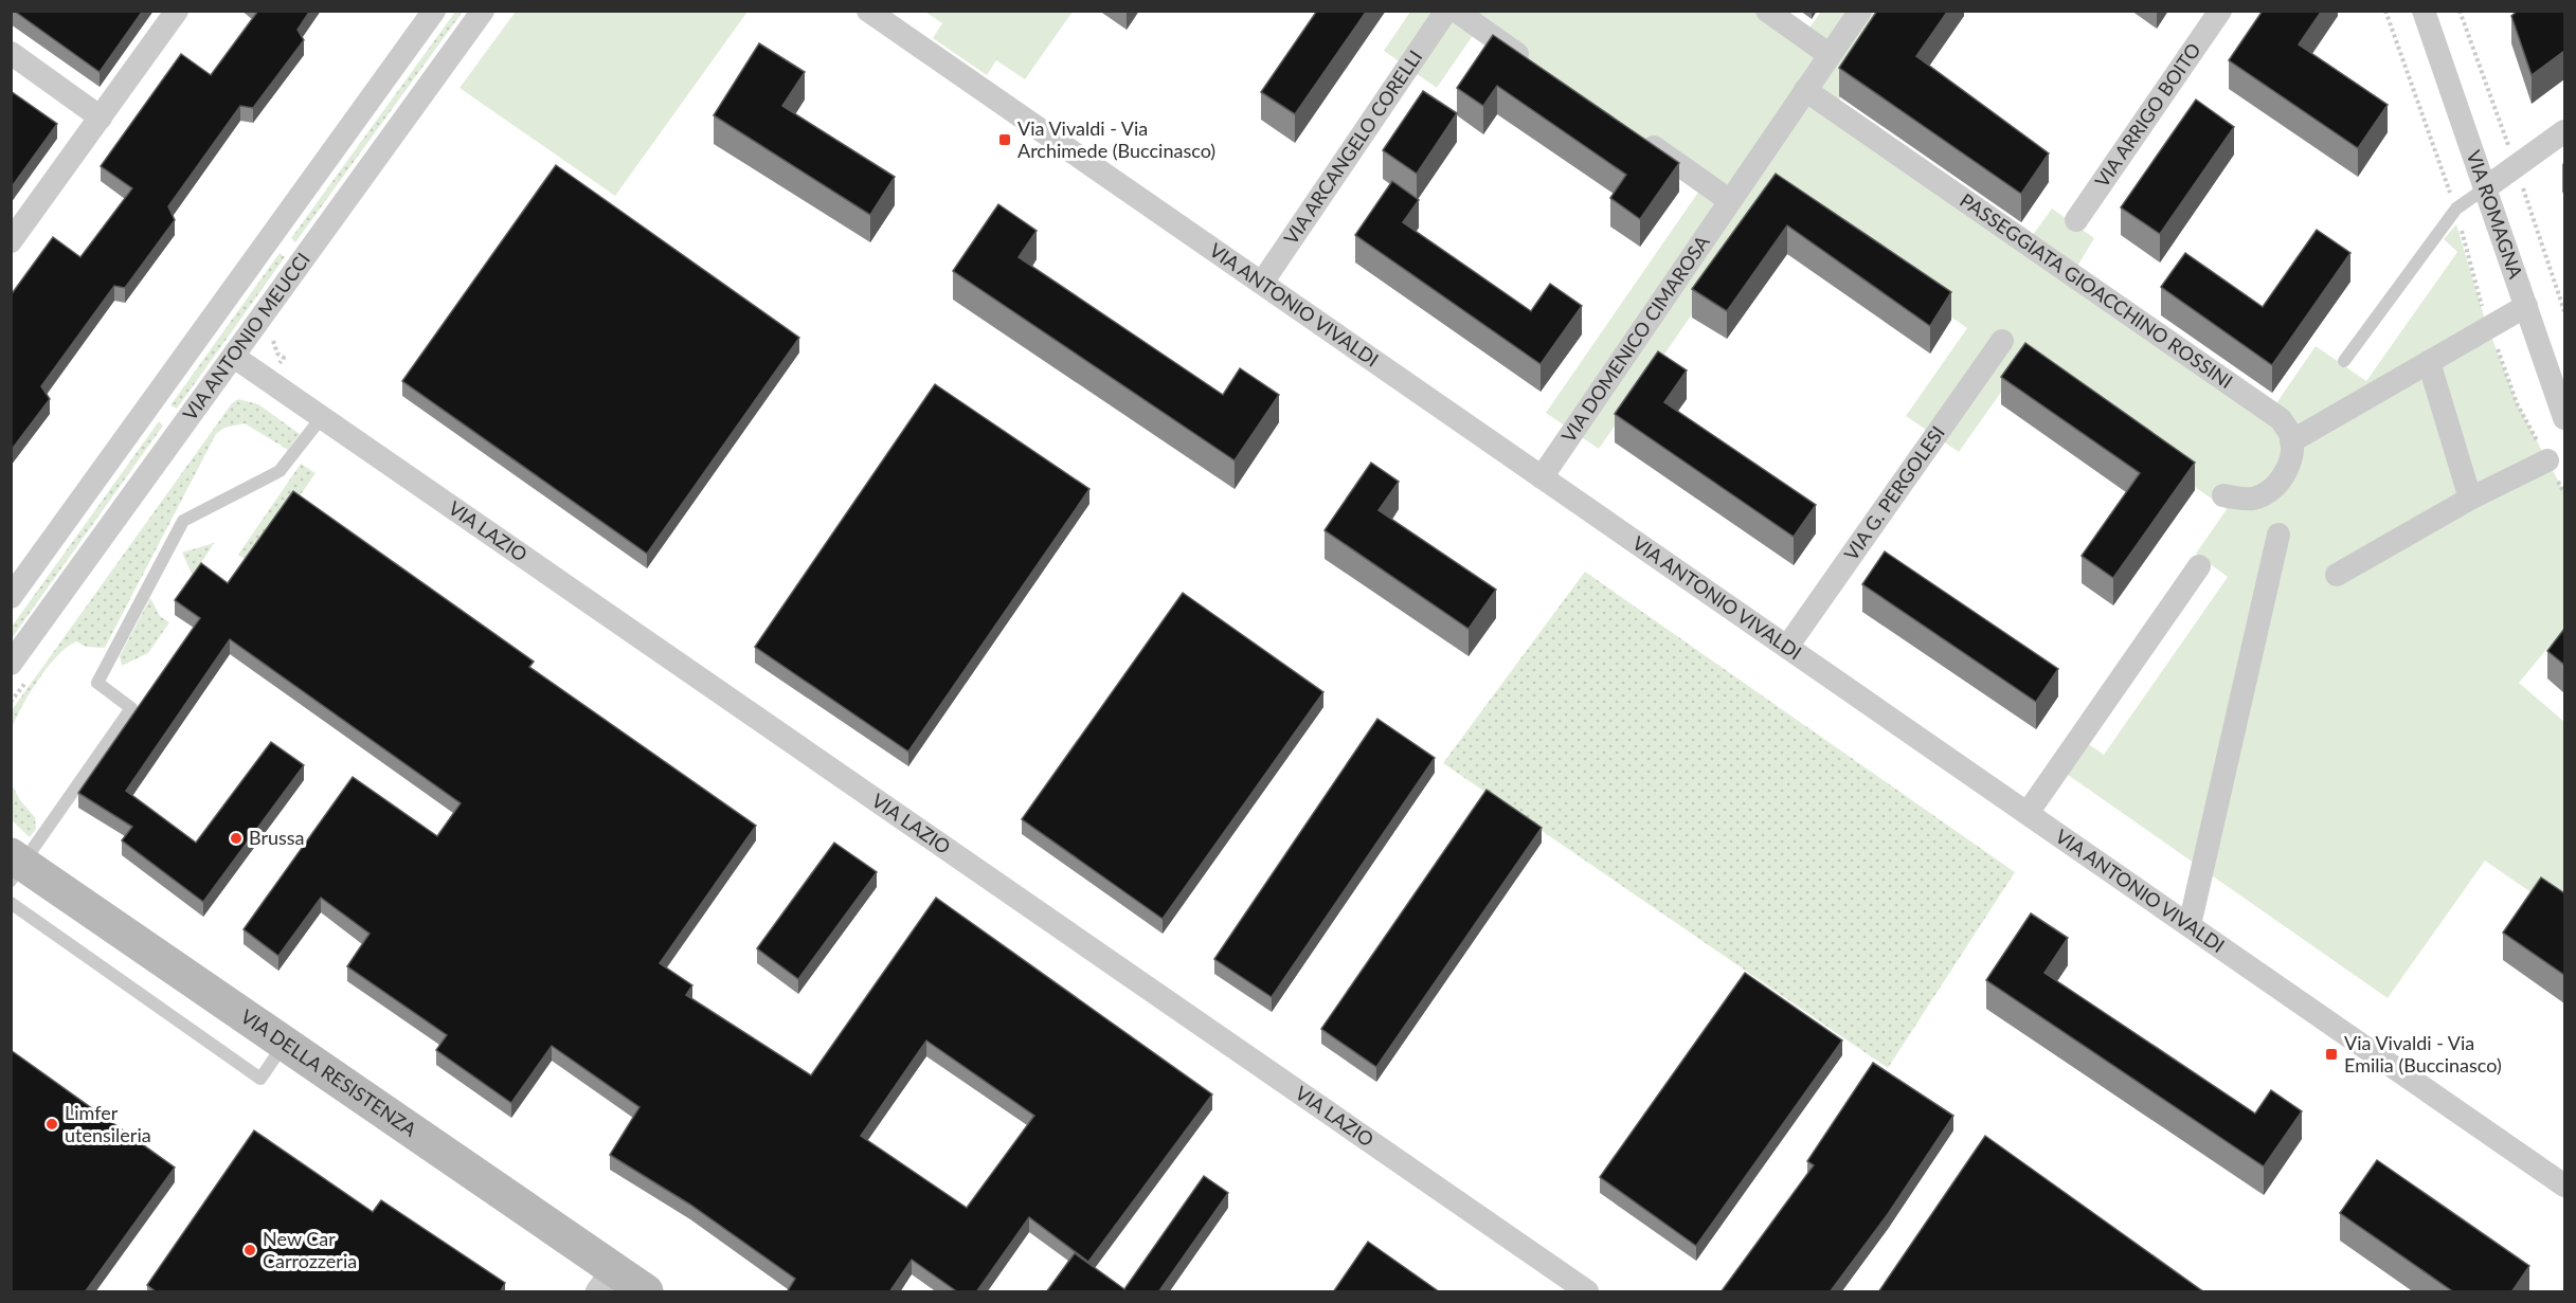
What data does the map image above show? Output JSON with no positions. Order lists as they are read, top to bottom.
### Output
{
  "streets": {
    "street": [
      "VIA ARRIGO BOITO",
      "VIA ARCANGELO CORELLI",
      "VIA ROMAGNA",
      "PASSEGGIATA GIOACCHINO ROSSINI",
      "VIA ANTONIO VIVALDI",
      "VIA ANTONIO MEUCCI",
      "VIA DOMENICO CIMAROSA",
      "VIA G. PERGOLESI",
      "VIA LAZIO",
      "VIA DELLA RESISTENZA"
    ]
  },
  "crossings": [
    ["VIA ARCANGELO CORELLI", "VIA ANTONIO VIVALDI"],
    ["VIA ANTONIO VIVALDI", "VIA DOMENICO CIMAROSA"],
    ["VIA ANTONIO VIVALDI", "VIA G. PERGOLESI"],
    ["VIA ANTONIO MEUCCI", "VIA LAZIO"]
  ],
  "places": {
    "transit": ["Via Vivaldi - Via Archimede (Buccinasco)", "Via Vivaldi - Via Emilia (Buccinasco)"],
    "other": ["Brussa", "Limfer utensileria", "New Car Carrozzeria"]
  }
}
